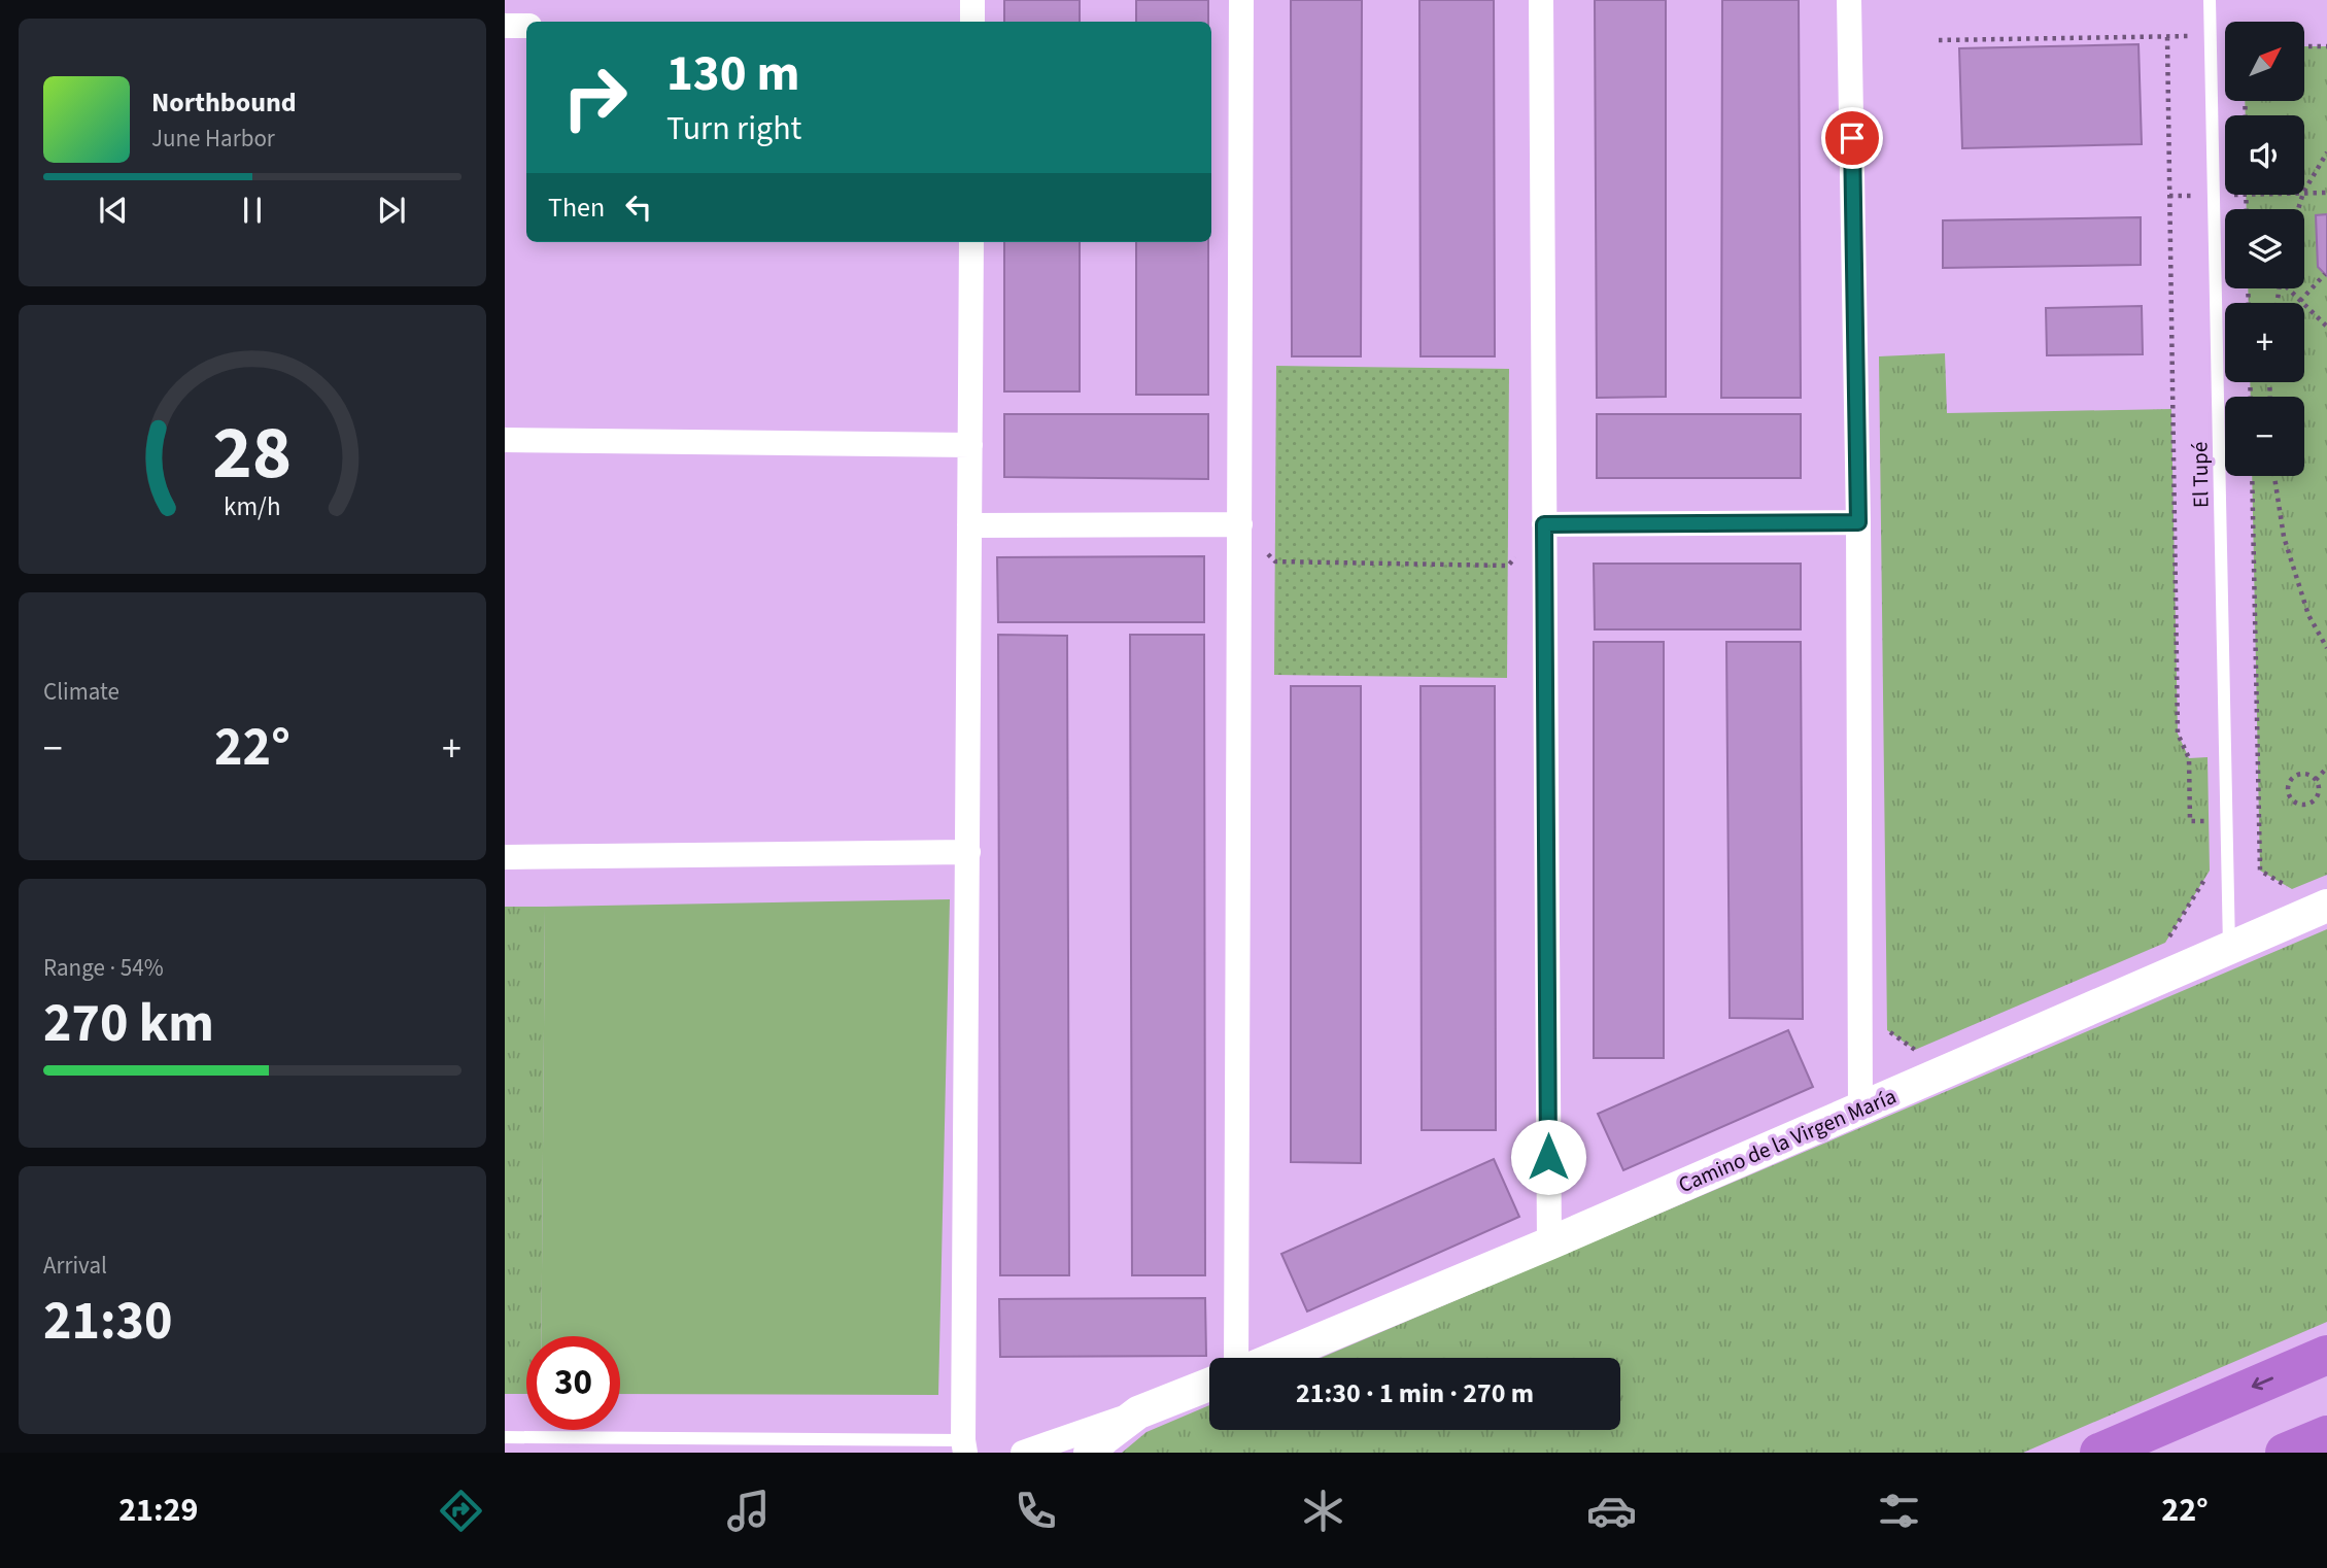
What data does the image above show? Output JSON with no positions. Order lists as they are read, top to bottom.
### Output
{
  "streets": {
    "street": ["Camino de la Virgen María"],
    "lane": ["El Tupé"]
  },
  "crossings": [
    ["El Tupé", "Camino de la Virgen María"]
  ],
  "north": "top right",
  "page": {
    "map_buttons": ["+", "−"],
    "turn": ["130 m", "Turn right"],
    "song": ["Northbound", "June Harbor"],
    "then": "Then",
    "tile": [
      "Climate",
      ["Range · 54%", "270 km"],
      ["Arrival", "21:30"]
    ],
    "heat": ["−", "22°", "+"],
    "limit": "30",
    "trip": "21:30 · 1 min · 270 m",
    "tabs": ["21:29", "22°"],
    "gauge": ["28", "km/h"]
  }
}
